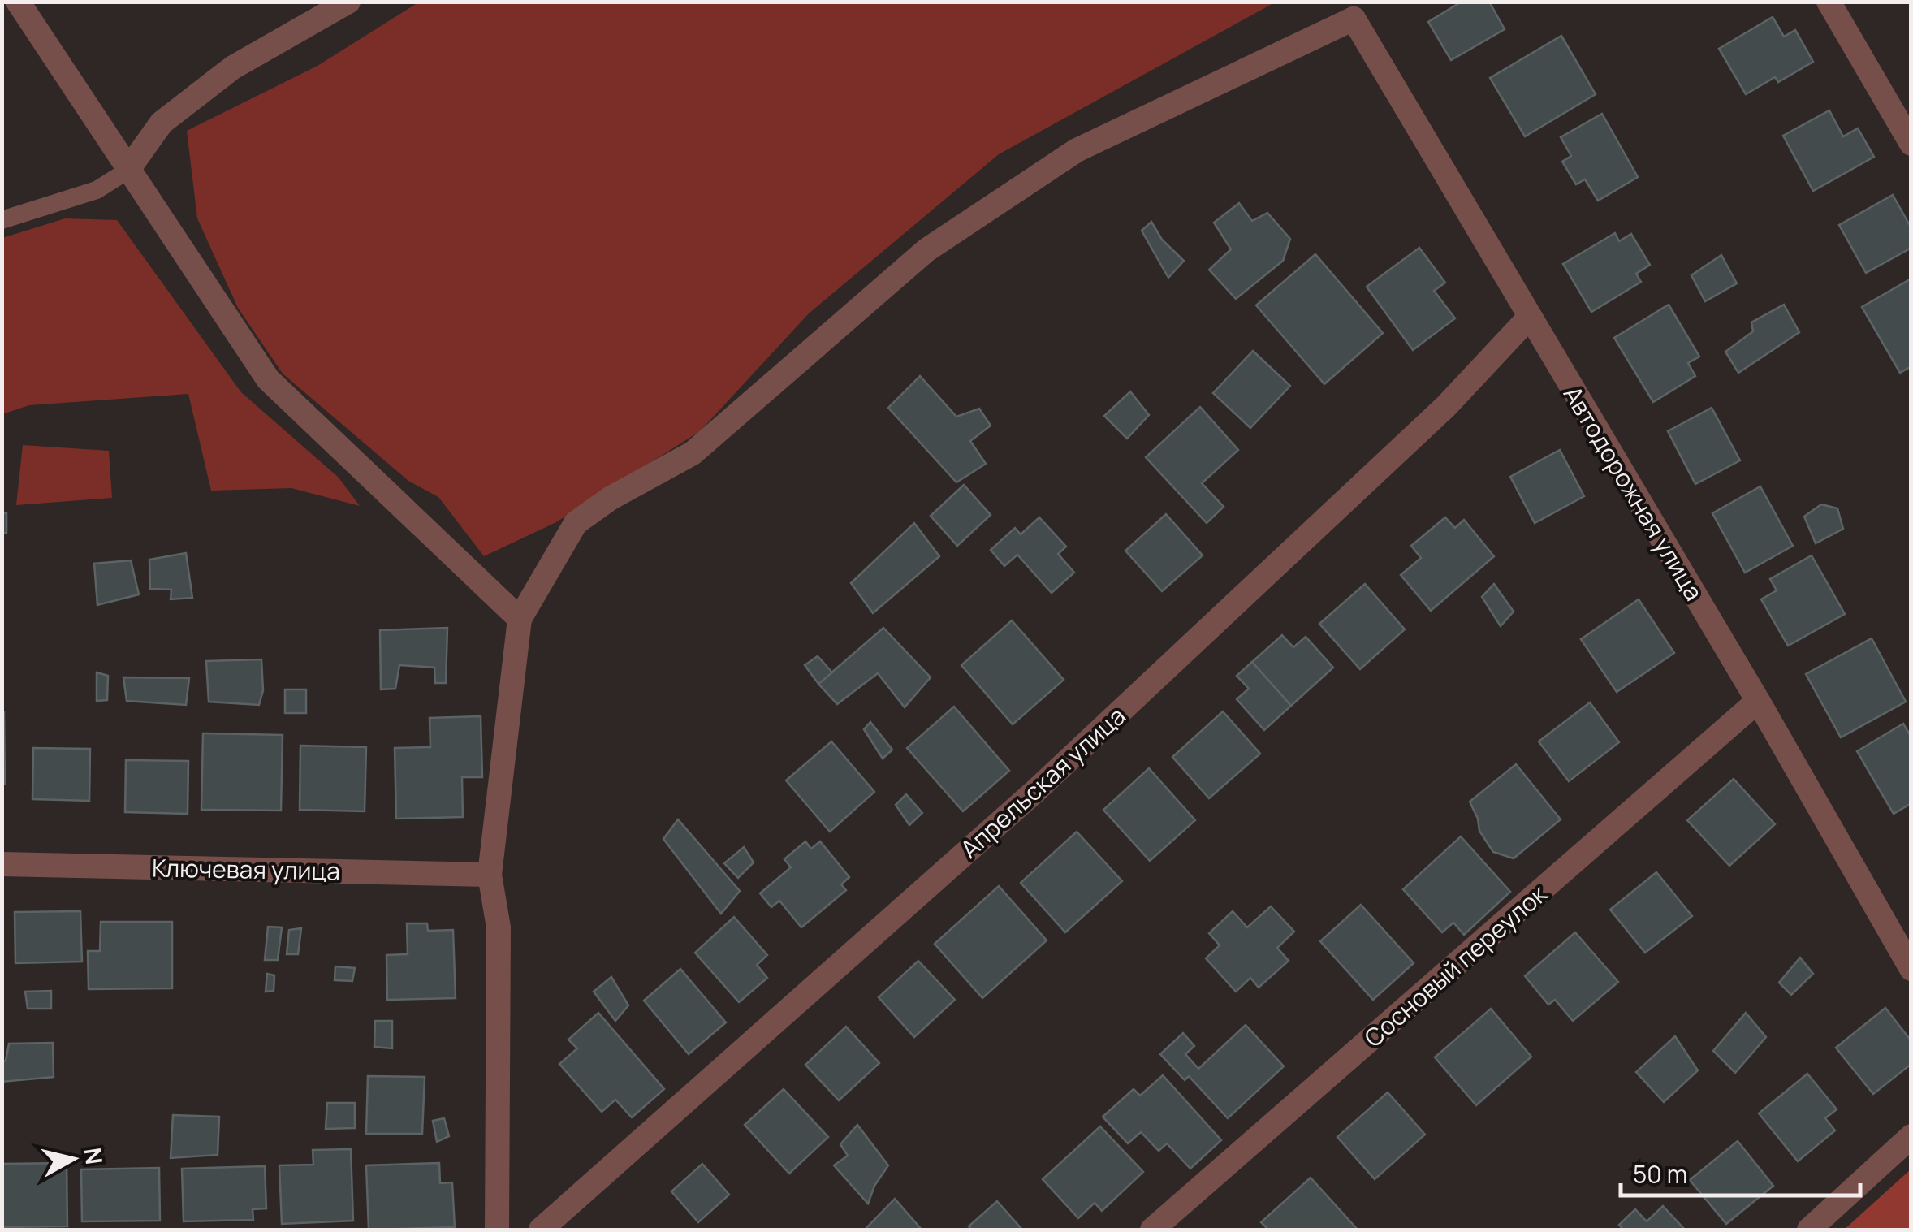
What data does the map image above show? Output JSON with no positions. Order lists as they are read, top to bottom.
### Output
{
  "streets": {
    "street": [
      "Автодорожная улица",
      "Апрельская улица",
      "Ключевая улица",
      "Сосновый переулок"
    ]
  },
  "crossings": [
    ["Автодорожная улица", "Апрельская улица"],
    ["Автодорожная улица", "Сосновый переулок"]
  ],
  "scale_bar": "50 m",
  "north": "right"
}
